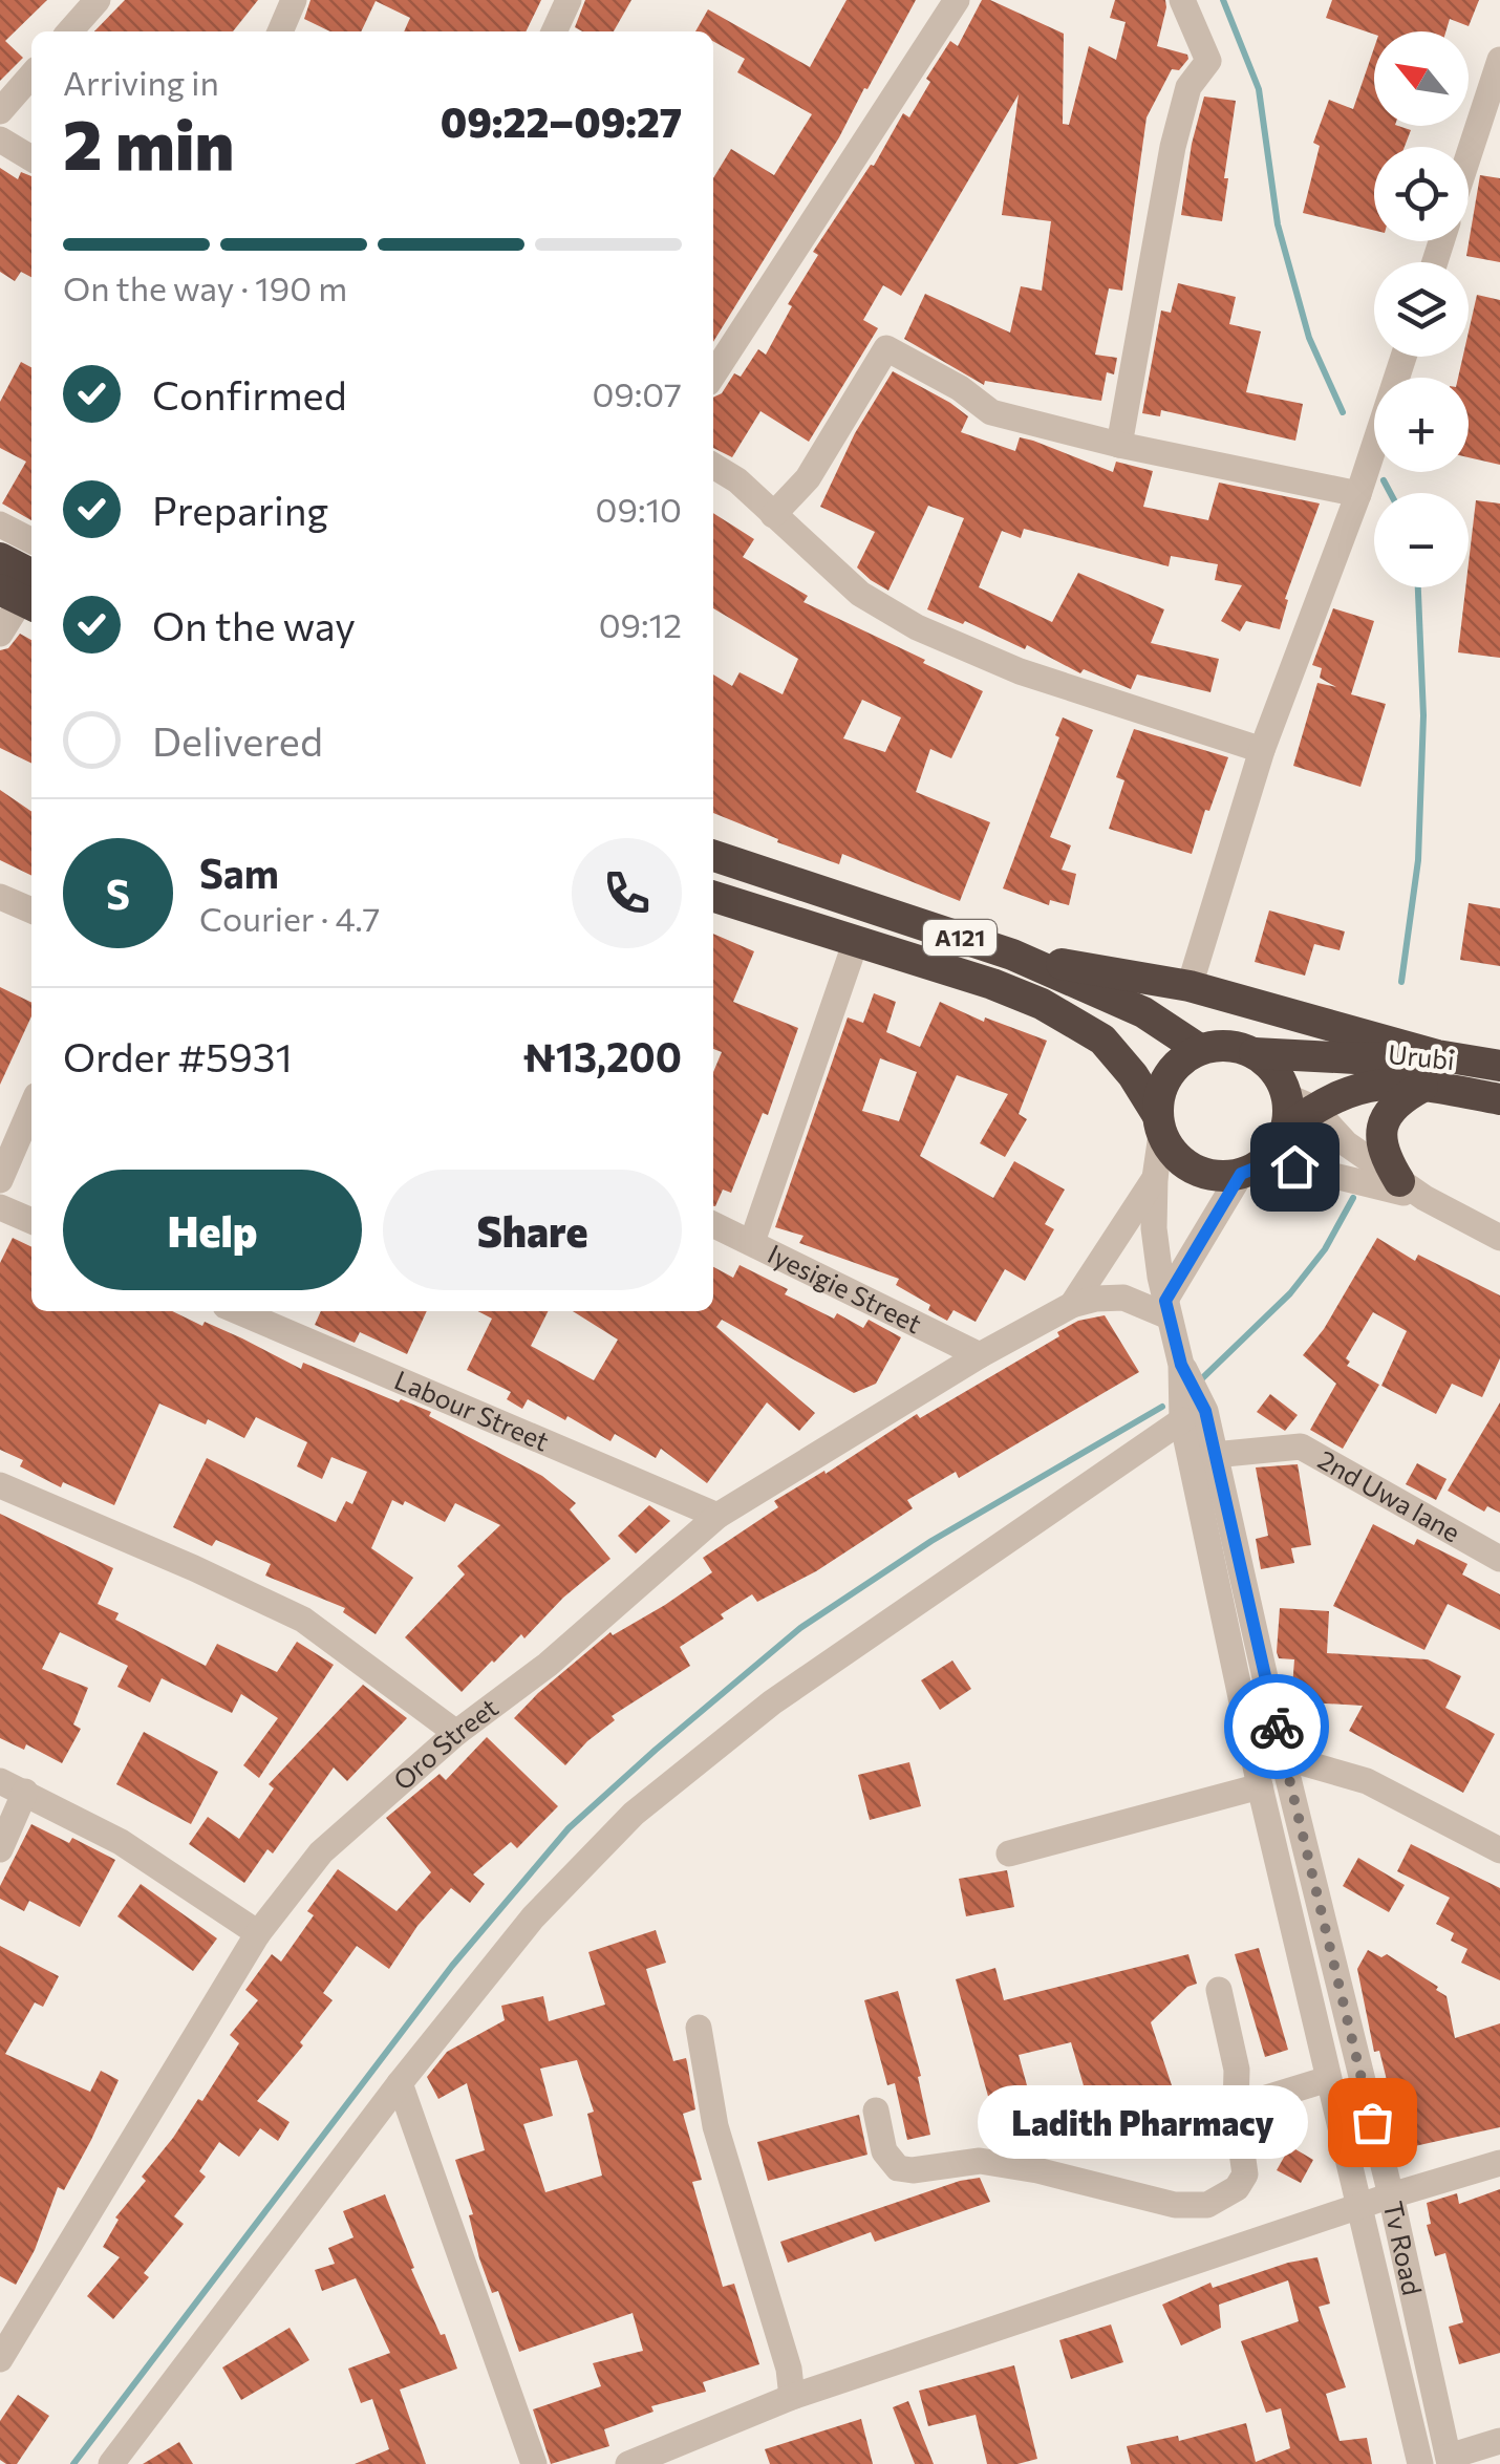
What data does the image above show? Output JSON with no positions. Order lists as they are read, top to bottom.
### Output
{
  "streets": {
    "highway": ["A121", "Urubi"],
    "street": [
      "Iyesigie Street",
      "Labour Street",
      "2nd Uwa lane",
      "Oro Street",
      "Tv Road"
    ]
  },
  "crossings": [
    ["A121", "Urubi"],
    ["A121", "Tv Road"],
    ["Urubi", "Tv Road"],
    ["Iyesigie Street", "Oro Street"],
    ["Labour Street", "Oro Street"],
    ["2nd Uwa lane", "Tv Road"],
    ["Oro Street", "Tv Road"]
  ],
  "places": ["Ladith Pharmacy"],
  "north": "top left",
  "page": {
    "map_buttons": ["+", "−"],
    "heading": ["2 min", "Arriving in", "09:22–09:27"],
    "panel": [
      "Sam",
      "Courier · 4.7",
      "Order #5931",
      "₦13,200"
    ],
    "bar": "On the way · 190 m",
    "list": [
      ["Confirmed", "09:07"],
      ["Preparing", "09:10"],
      ["On the way", "09:12"],
      "Delivered"
    ],
    "round": "S",
    "buttons": ["Help", "Share"],
    "bubble": "Ladith Pharmacy"
  }
}
